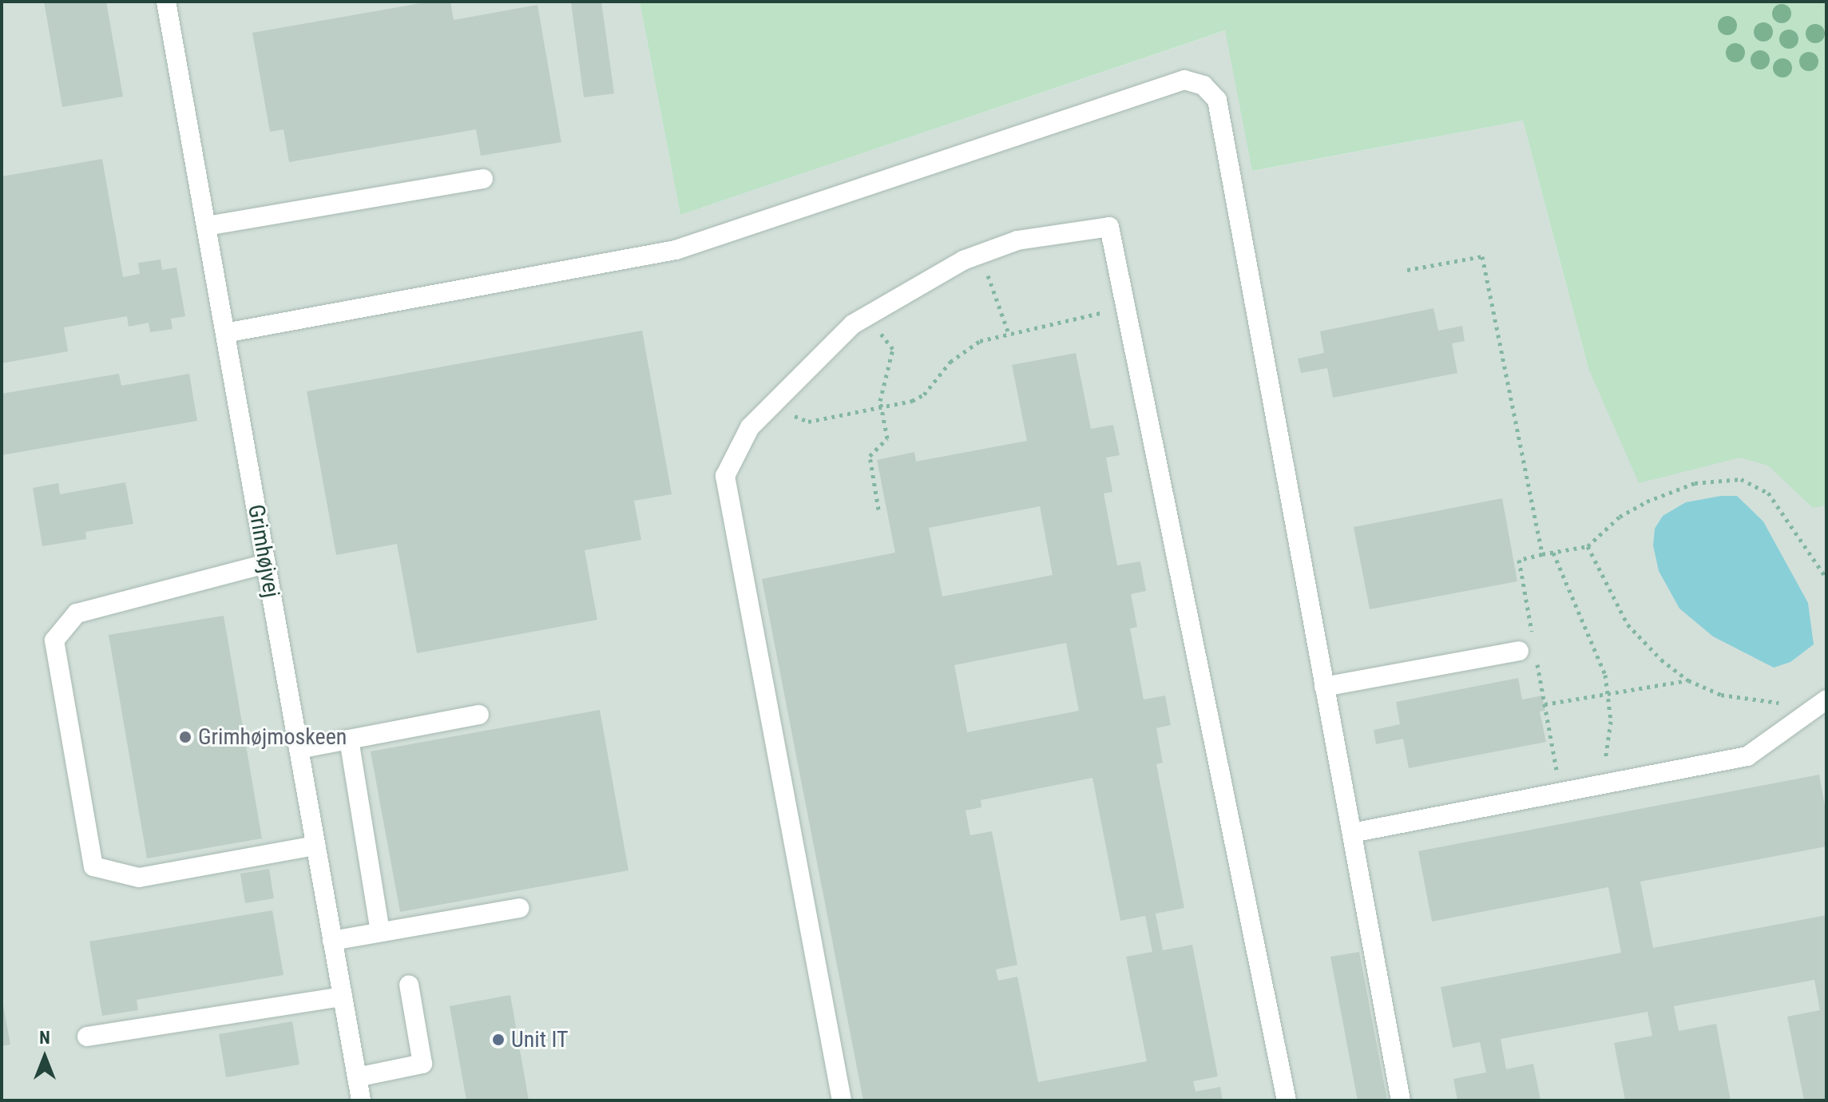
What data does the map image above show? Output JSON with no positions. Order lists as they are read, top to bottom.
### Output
{
  "streets": {
    "street": ["Grimhøjvej"]
  },
  "places": ["Grimhøjmoskeen", "Unit IT"],
  "north": "top"
}
